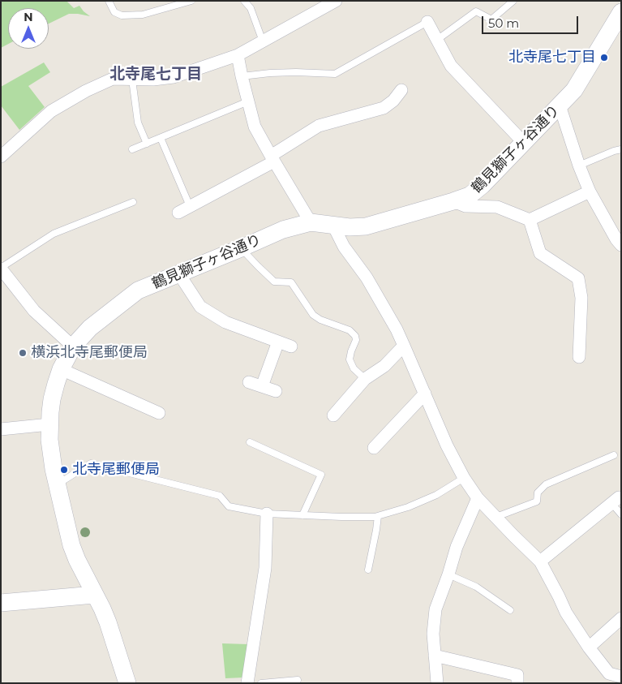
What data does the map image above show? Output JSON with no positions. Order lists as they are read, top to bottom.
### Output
{
  "streets": {
    "main road": ["鶴見獅子ヶ谷通り"]
  },
  "districts": ["北寺尾七丁目"],
  "places": ["北寺尾七丁目", "横浜北寺尾郵便局", "北寺尾郵便局"],
  "scale_bar": "50 m",
  "north": "top"
}
